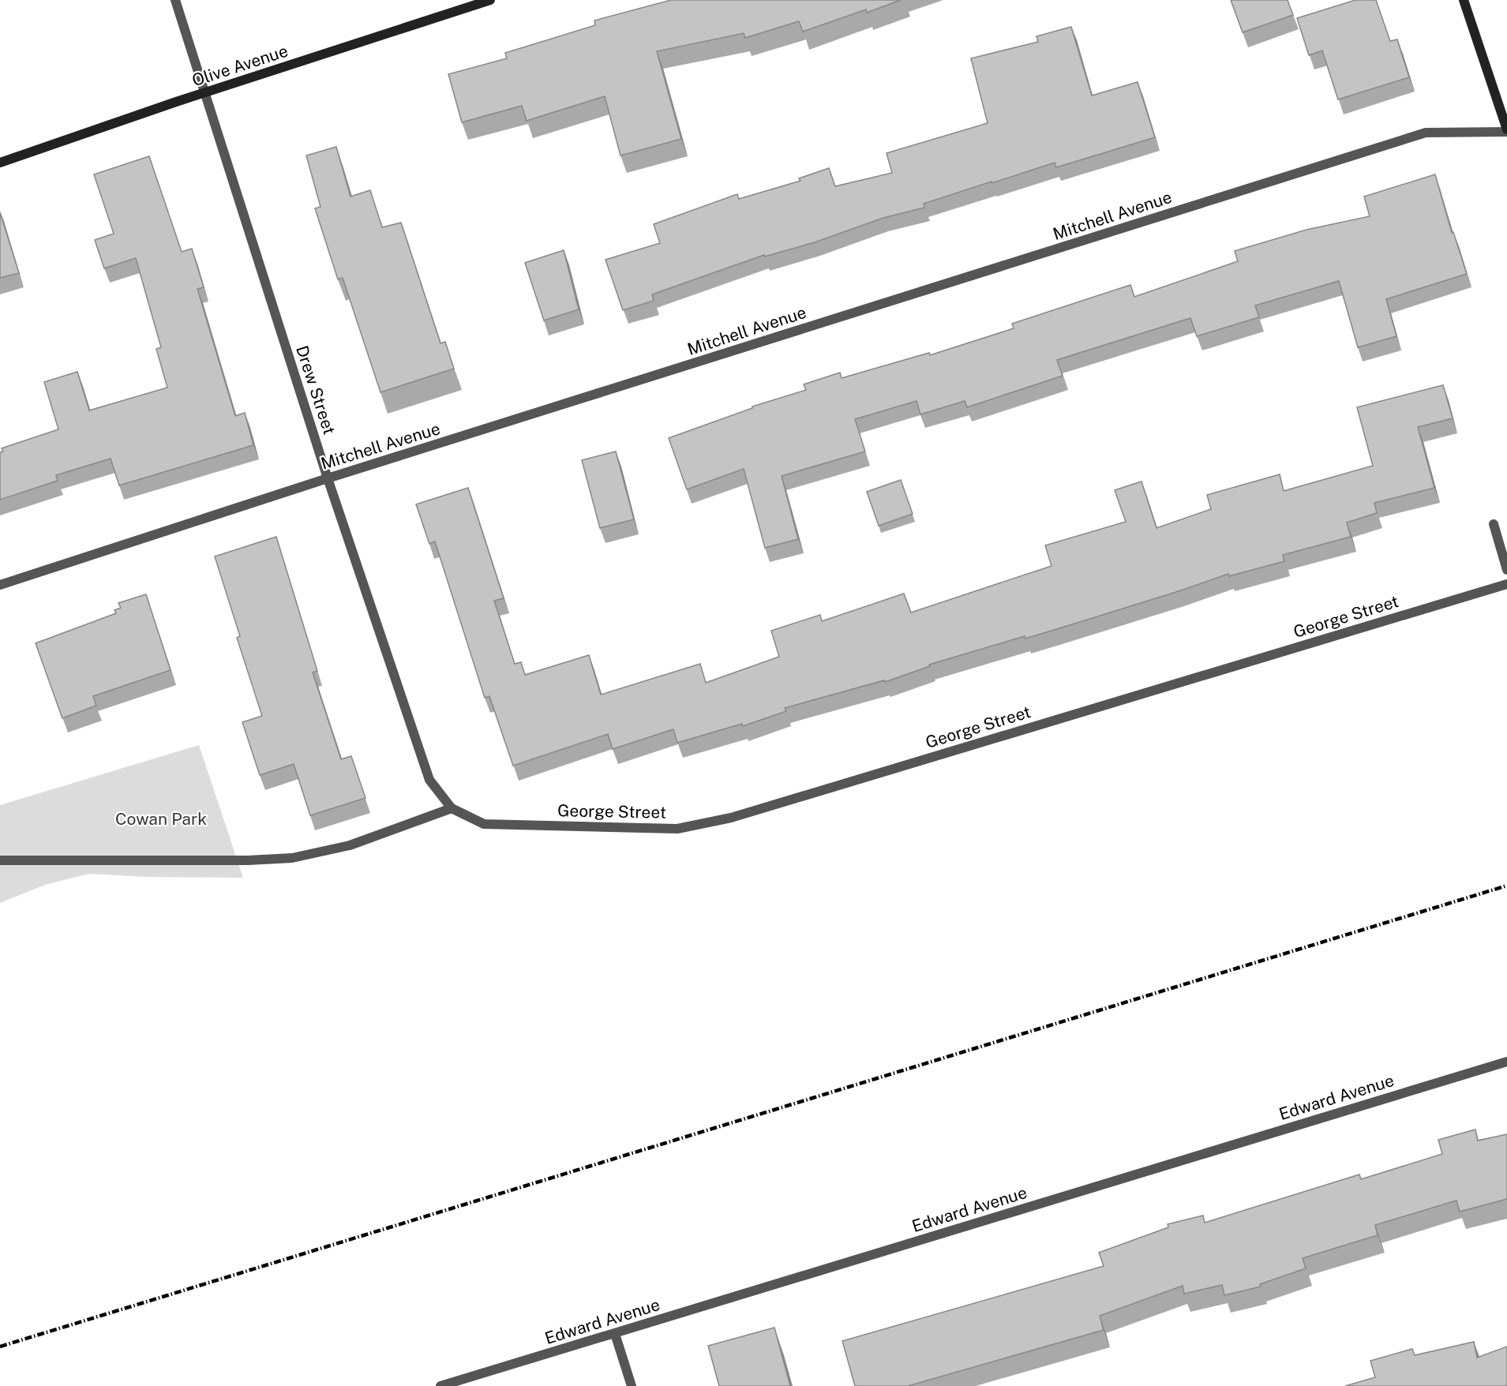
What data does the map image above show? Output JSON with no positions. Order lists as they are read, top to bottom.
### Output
{
  "streets": {
    "main road": ["Olive Avenue"],
    "street": [
      "Mitchell Avenue",
      "Drew Street",
      "George Street",
      "Edward Avenue"
    ]
  },
  "crossings": [
    ["Olive Avenue", "Drew Street"],
    ["Mitchell Avenue", "Drew Street"],
    ["Drew Street", "George Street"]
  ],
  "parks": ["Cowan Park"]
}
